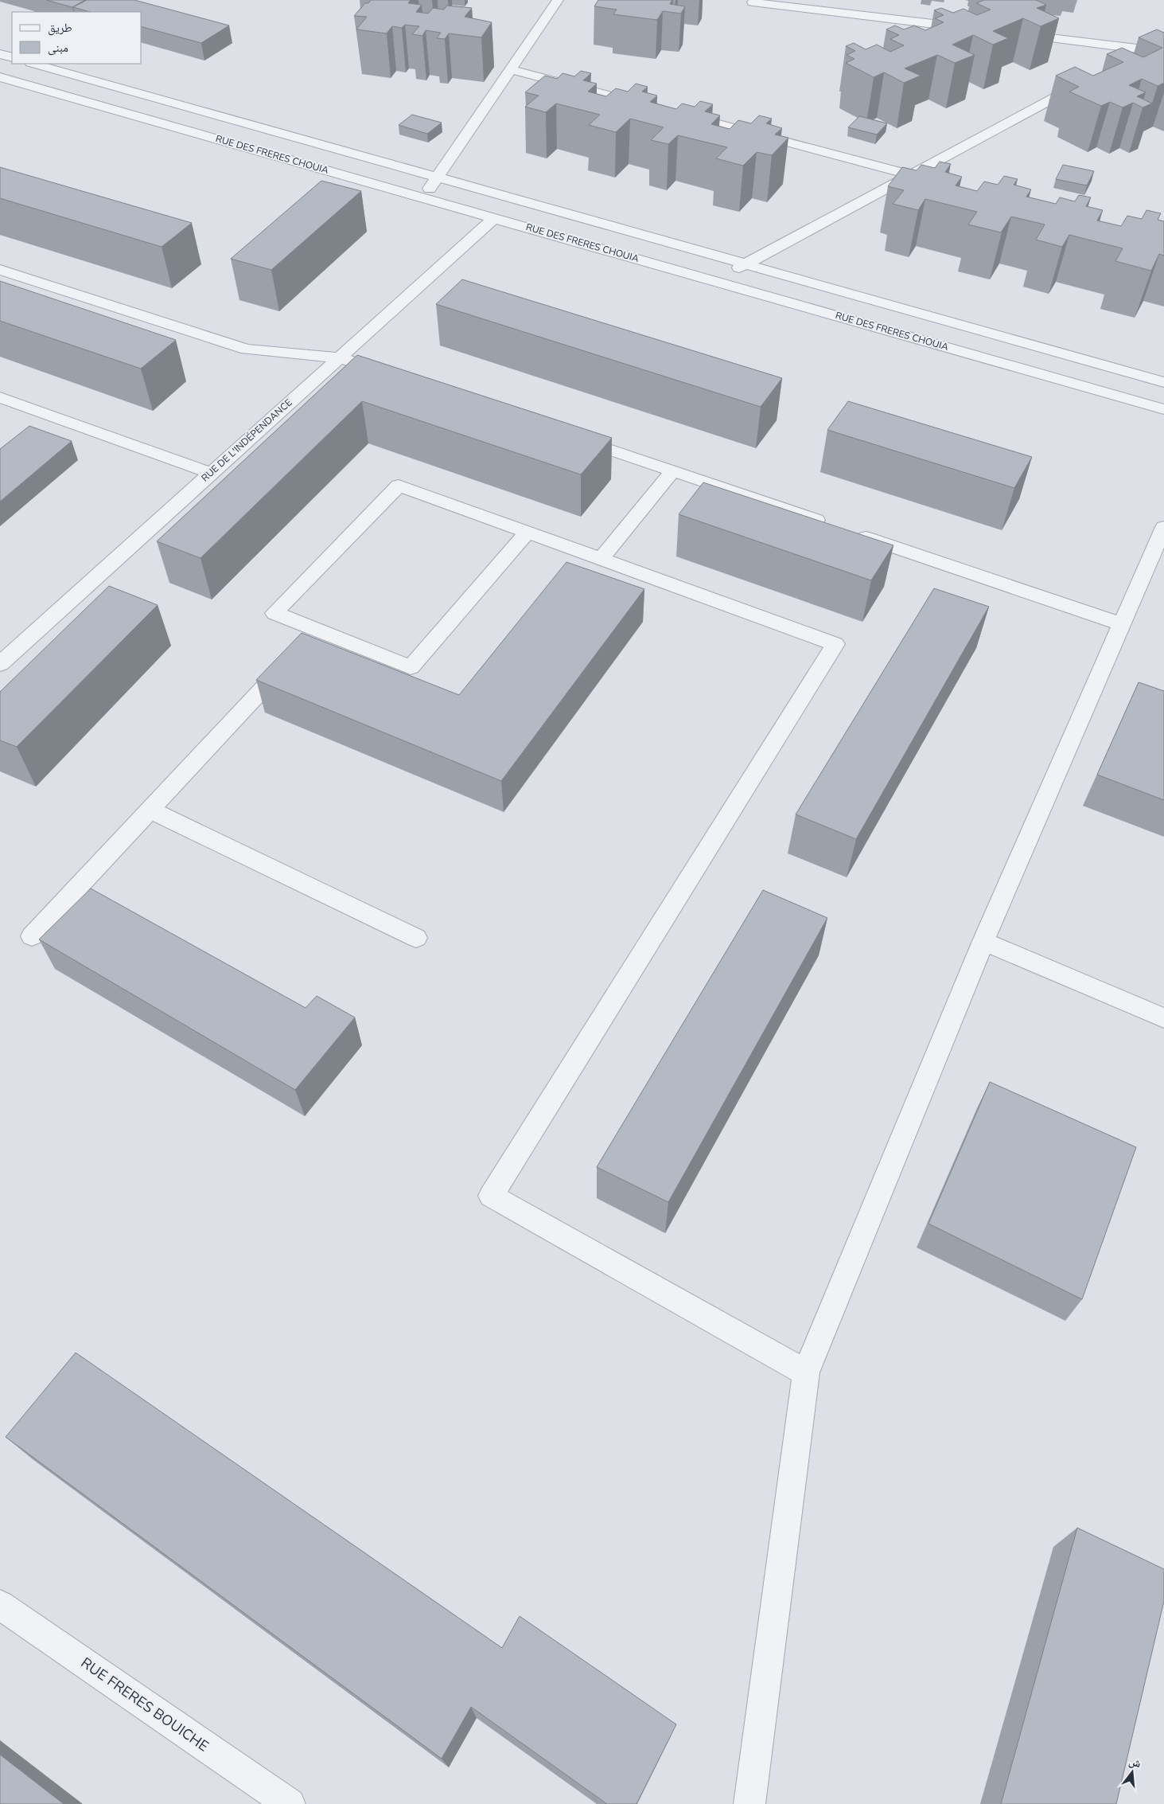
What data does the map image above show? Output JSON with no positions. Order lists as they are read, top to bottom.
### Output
{
  "streets": {
    "street": ["RUE DES FRERES CHOUIA", "RUE DE L'INDÉPENDANCE", "RUE FRERES BOUICHE"]
  },
  "crossings": [
    ["RUE DES FRERES CHOUIA", "RUE DE L'INDÉPENDANCE"]
  ],
  "legend": ["طريق", "مبنى"],
  "north": "top"
}
